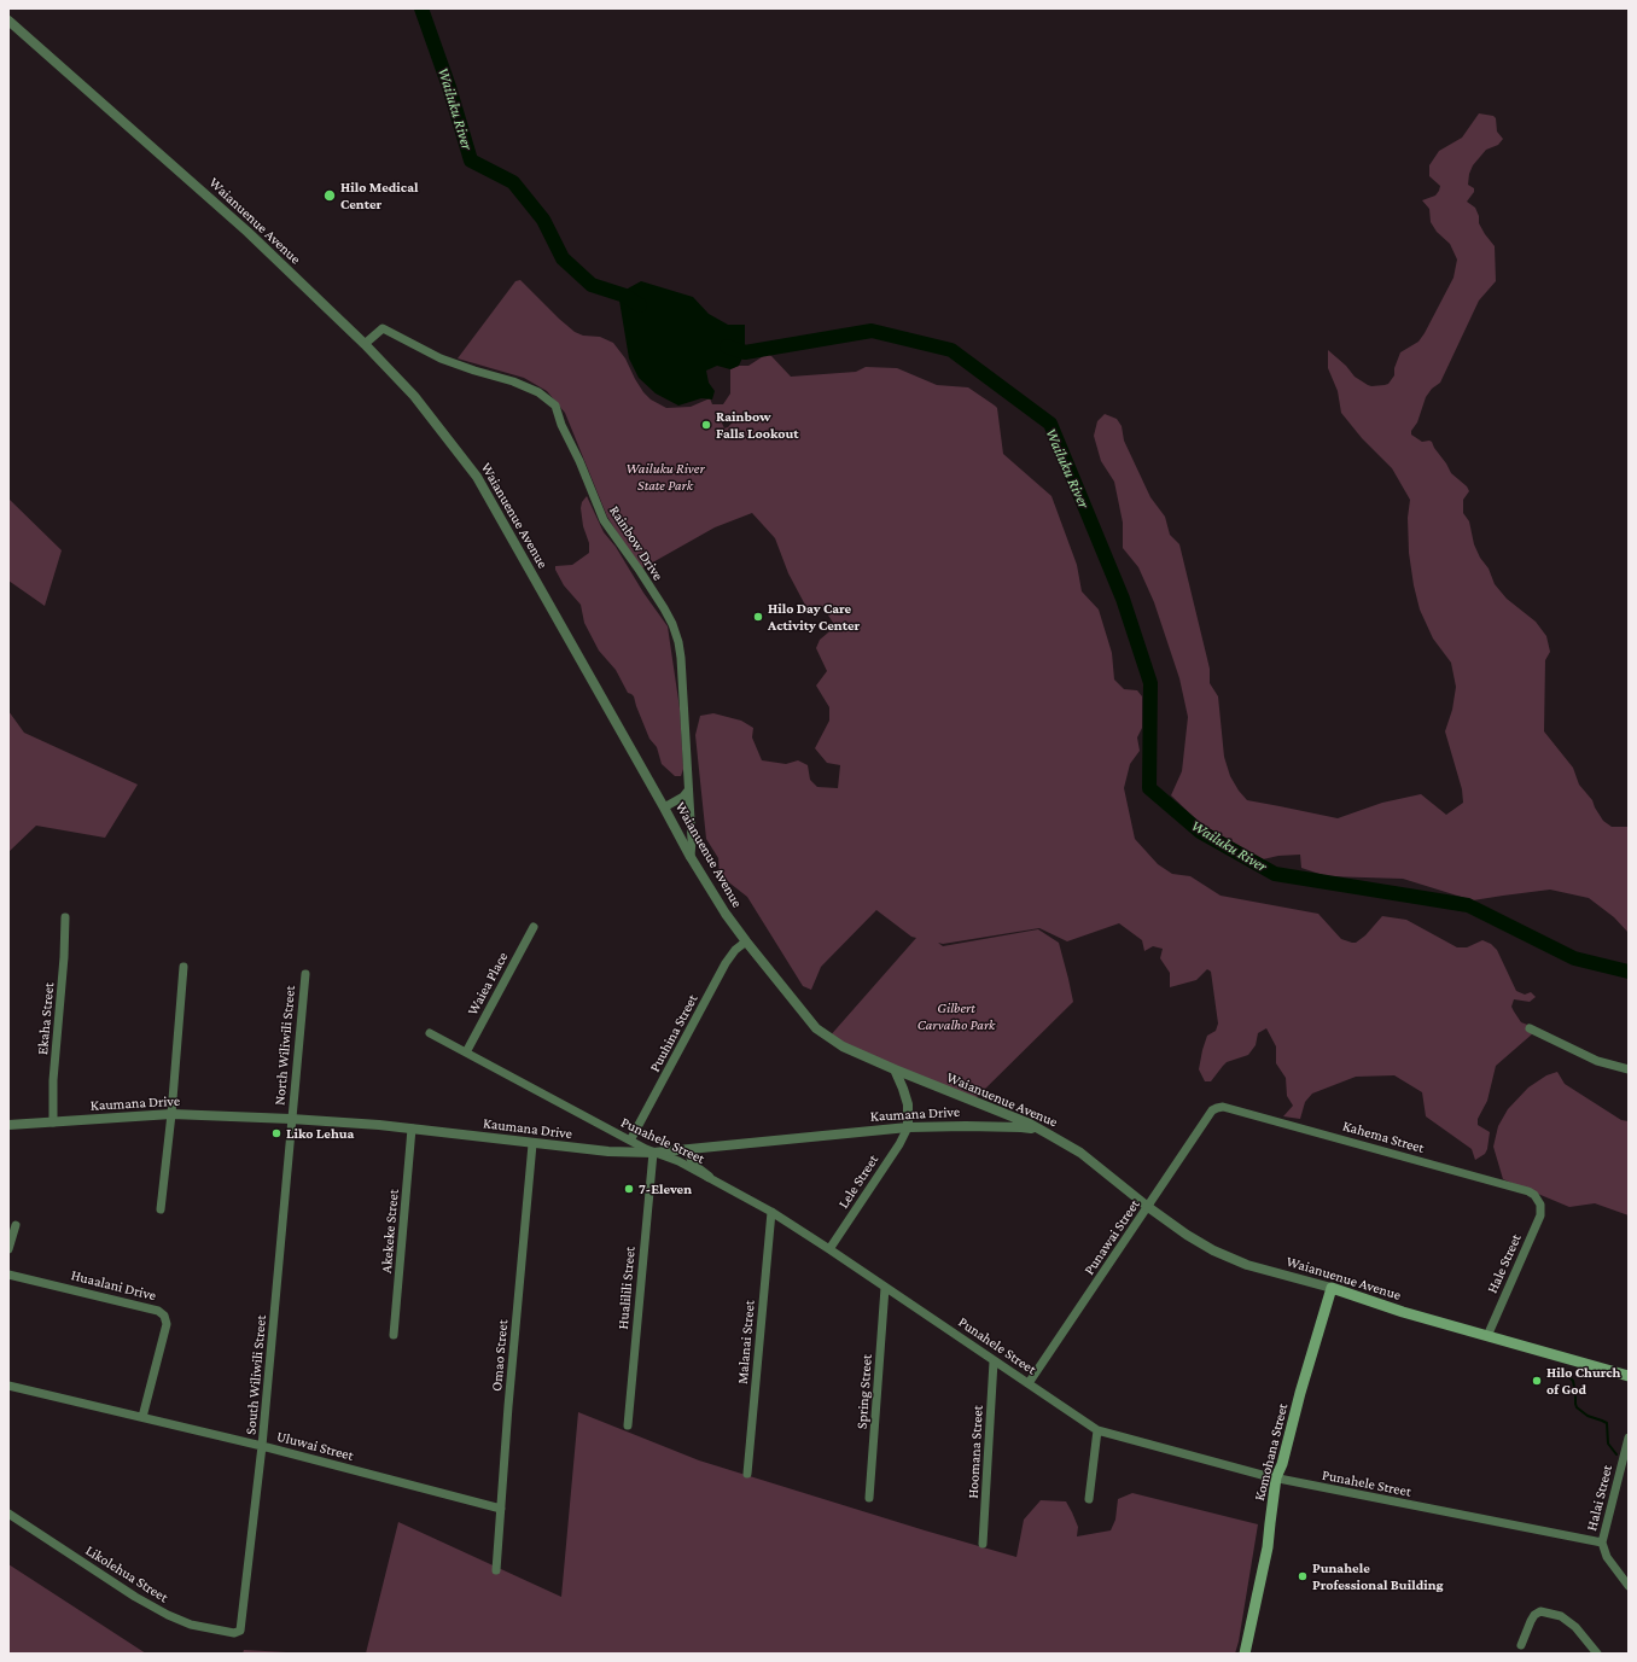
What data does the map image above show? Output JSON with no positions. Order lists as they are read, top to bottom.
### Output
{
  "streets": {
    "main road": ["Waianuenue Avenue", "Komohana Street"],
    "street": [
      "Rainbow Drive",
      "Waiea Place",
      "Ekaha Street",
      "Puuhina Street",
      "North Wiliwili Street",
      "Kaumana Drive",
      "Kahema Street",
      "Punahele Street",
      "Lele Street",
      "Akekeke Street",
      "Punawai Street",
      "Hale Street",
      "Huaalani Drive",
      "Hualilili Street",
      "Malanai Street",
      "Omao Street",
      "South Wiliwili Street",
      "Spring Street",
      "Uluwai Street",
      "Hoomana Street",
      "Halai Street",
      "Likolehua Street"
    ]
  },
  "crossings": [
    ["Waianuenue Avenue", "Rainbow Drive"],
    ["Waianuenue Avenue", "Puuhina Street"],
    ["Waianuenue Avenue", "Kaumana Drive"],
    ["Waianuenue Avenue", "Punawai Street"],
    ["Waianuenue Avenue", "Hale Street"],
    ["Waianuenue Avenue", "Komohana Street"],
    ["Waiea Place", "Punahele Street"],
    ["Ekaha Street", "Kaumana Drive"],
    ["Puuhina Street", "Punahele Street"],
    ["North Wiliwili Street", "Kaumana Drive"],
    ["North Wiliwili Street", "South Wiliwili Street"],
    ["Kaumana Drive", "Punahele Street"],
    ["Kaumana Drive", "Lele Street"],
    ["Kaumana Drive", "Akekeke Street"],
    ["Kaumana Drive", "Hualilili Street"],
    ["Kaumana Drive", "Omao Street"],
    ["Kaumana Drive", "South Wiliwili Street"],
    ["Kahema Street", "Punawai Street"],
    ["Kahema Street", "Hale Street"],
    ["Punahele Street", "Lele Street"],
    ["Punahele Street", "Punawai Street"],
    ["Punahele Street", "Hualilili Street"],
    ["Punahele Street", "Malanai Street"],
    ["Punahele Street", "Spring Street"],
    ["Punahele Street", "Hoomana Street"],
    ["Punahele Street", "Komohana Street"],
    ["Punahele Street", "Halai Street"],
    ["Huaalani Drive", "Uluwai Street"],
    ["Omao Street", "Uluwai Street"],
    ["South Wiliwili Street", "Uluwai Street"],
    ["South Wiliwili Street", "Likolehua Street"]
  ],
  "water": ["Wailuku River"],
  "parks": ["Wailuku River State Park", "Gilbert Carvalho Park"],
  "places": [
    "Hilo Medical Center",
    "Rainbow Falls Lookout",
    "Hilo Day Care Activity Center",
    "Liko Lehua",
    "7-Eleven",
    "Hilo Church of God",
    "Punahele Professional Building"
  ]
}
